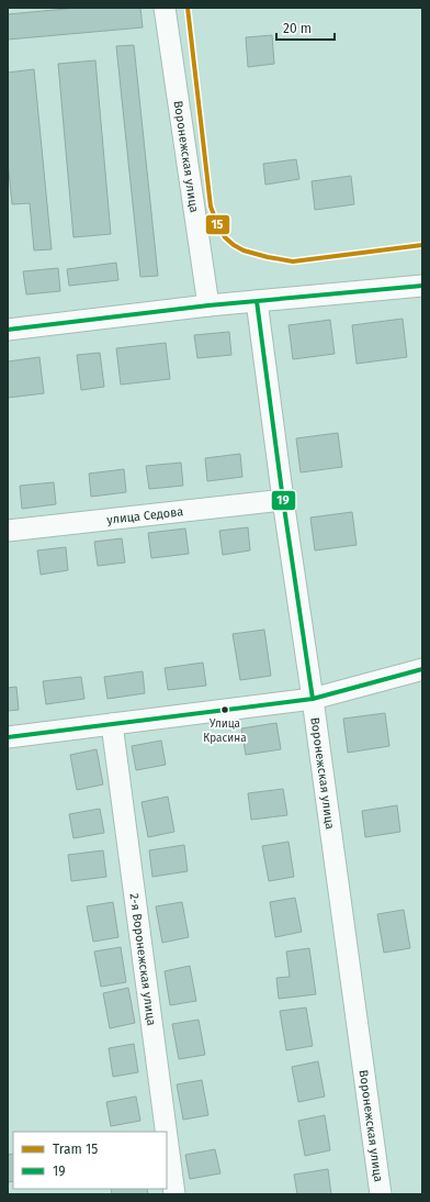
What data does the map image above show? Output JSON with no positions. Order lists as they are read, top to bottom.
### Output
{
  "streets": {
    "street": ["Воронежская улица", "улица Седова", "2-я Воронежская улица"]
  },
  "crossings": [
    ["Воронежская улица", "улица Седова"]
  ],
  "places": ["Улица Красина"],
  "lines": ["tram line 15", "transit line 19"],
  "legend": ["Tram 15", "19"],
  "scale_bar": "20 m"
}
